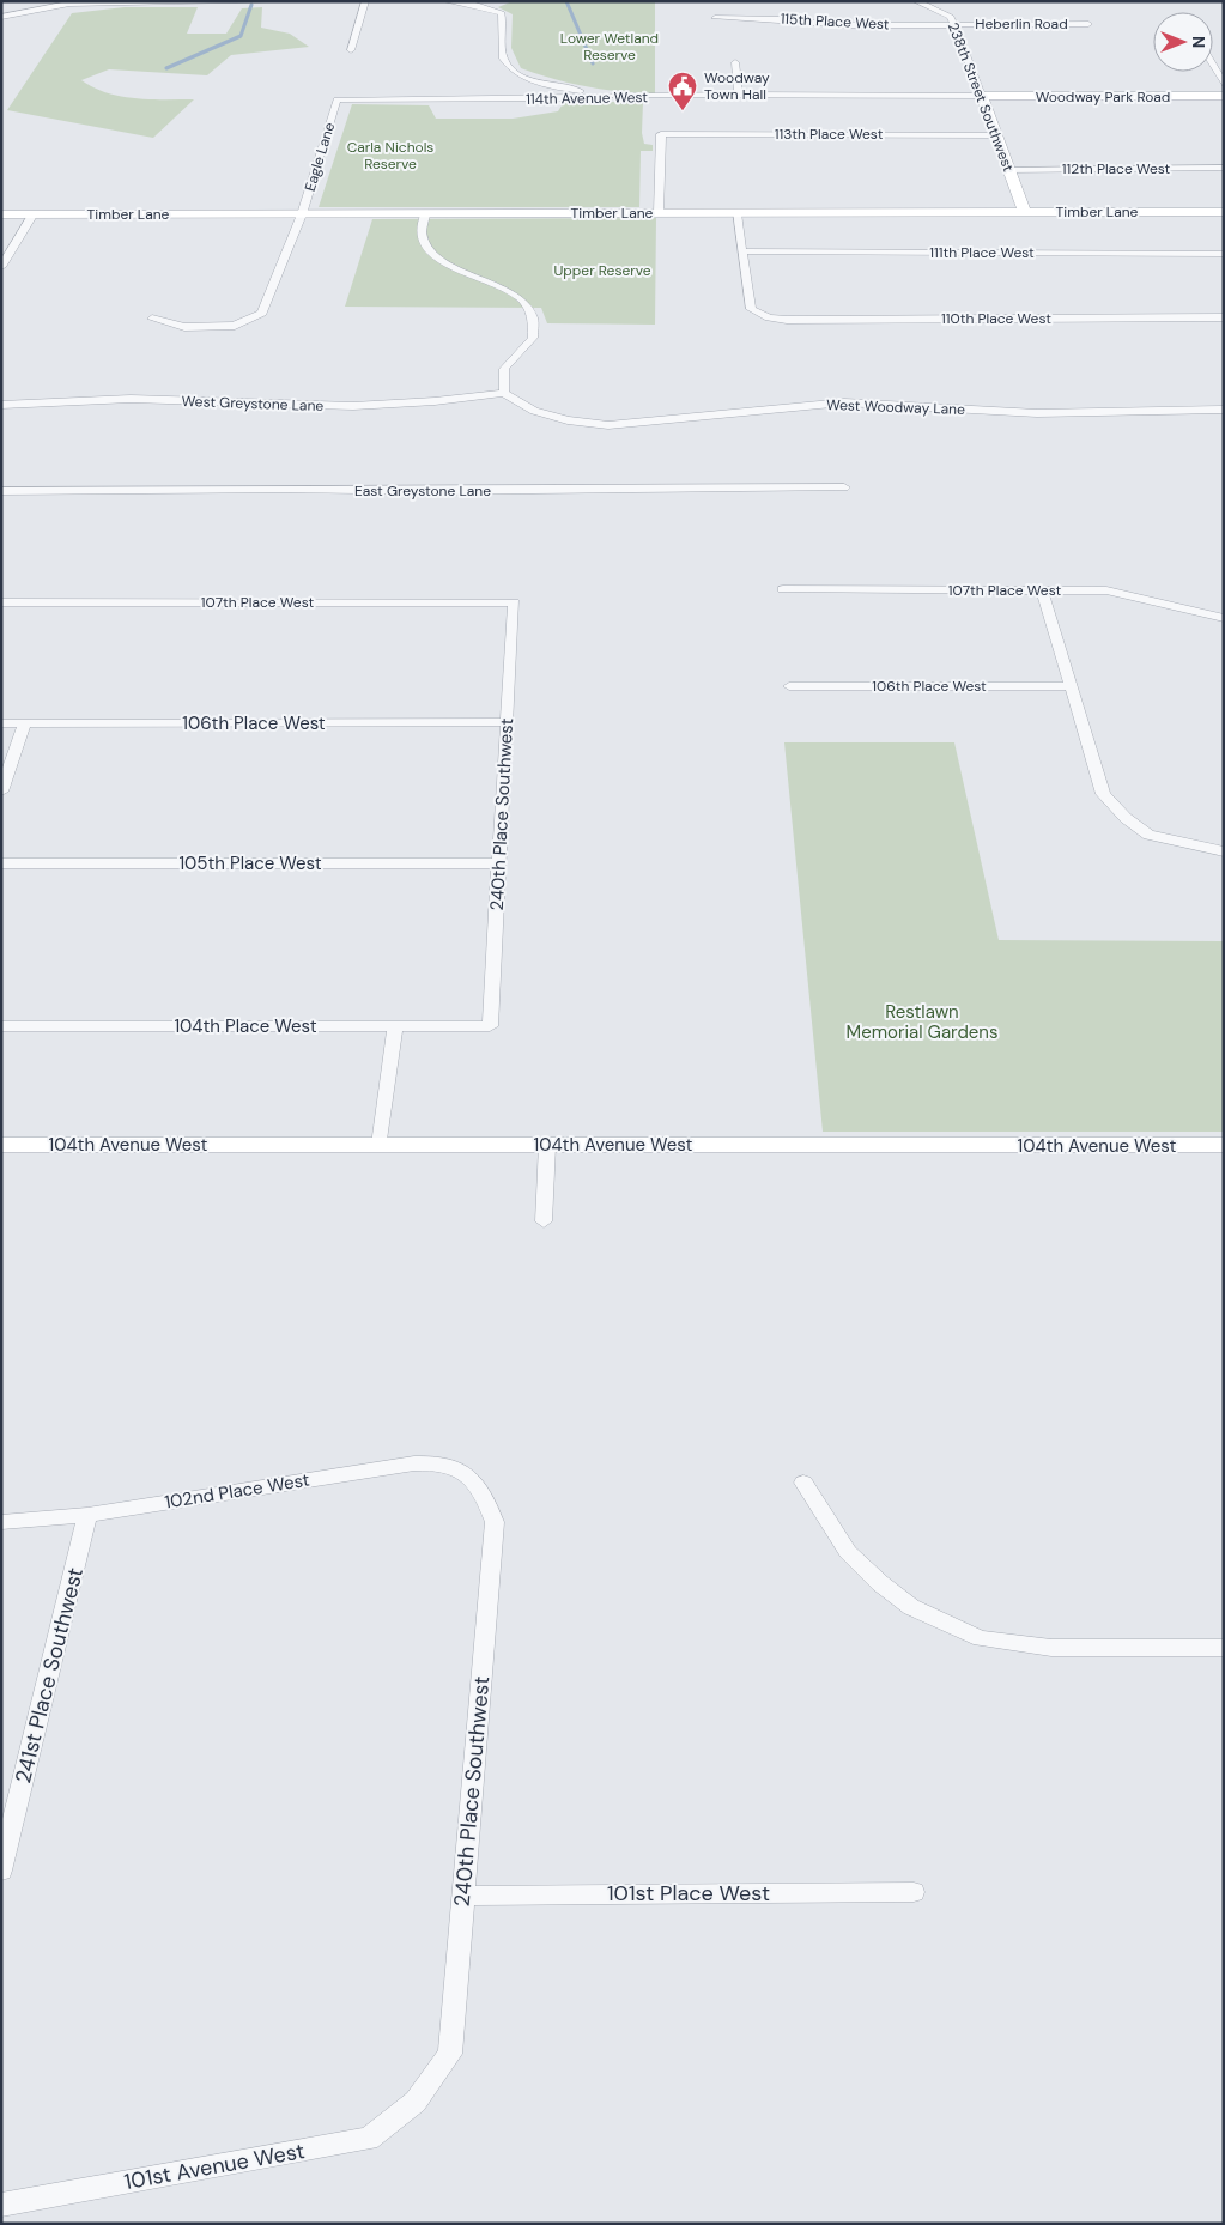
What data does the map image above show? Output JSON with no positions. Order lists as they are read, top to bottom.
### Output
{
  "streets": {
    "street": [
      "115th Place West",
      "Heberlin Road",
      "238th Street Southwest",
      "Woodway Park Road",
      "114th Avenue West",
      "113th Place West",
      "Eagle Lane",
      "112th Place West",
      "Timber Lane",
      "111th Place West",
      "110th Place West",
      "West Greystone Lane",
      "West Woodway Lane",
      "East Greystone Lane",
      "107th Place West",
      "106th Place West",
      "240th Place Southwest",
      "105th Place West",
      "104th Place West",
      "104th Avenue West",
      "102nd Place West",
      "241st Place Southwest",
      "101st Place West",
      "101st Avenue West"
    ]
  },
  "crossings": [
    ["115th Place West", "Heberlin Road"],
    ["115th Place West", "238th Street Southwest"],
    ["Heberlin Road", "238th Street Southwest"],
    ["238th Street Southwest", "Woodway Park Road"],
    ["238th Street Southwest", "114th Avenue West"],
    ["238th Street Southwest", "113th Place West"],
    ["238th Street Southwest", "112th Place West"],
    ["238th Street Southwest", "Timber Lane"],
    ["Woodway Park Road", "114th Avenue West"],
    ["114th Avenue West", "Eagle Lane"],
    ["113th Place West", "Timber Lane"],
    ["Eagle Lane", "Timber Lane"],
    ["111th Place West", "110th Place West"],
    ["West Greystone Lane", "West Woodway Lane"],
    ["107th Place West", "240th Place Southwest"],
    ["106th Place West", "240th Place Southwest"],
    ["240th Place Southwest", "105th Place West"],
    ["240th Place Southwest", "104th Place West"],
    ["240th Place Southwest", "102nd Place West"],
    ["240th Place Southwest", "101st Place West"],
    ["240th Place Southwest", "101st Avenue West"],
    ["102nd Place West", "241st Place Southwest"]
  ],
  "parks": [
    "Lower Wetland Reserve",
    "Carla Nichols Reserve",
    "Upper Reserve",
    "Restlawn Memorial Gardens"
  ],
  "places": {
    "public building": ["Woodway Town Hall"]
  },
  "north": "right"
}
